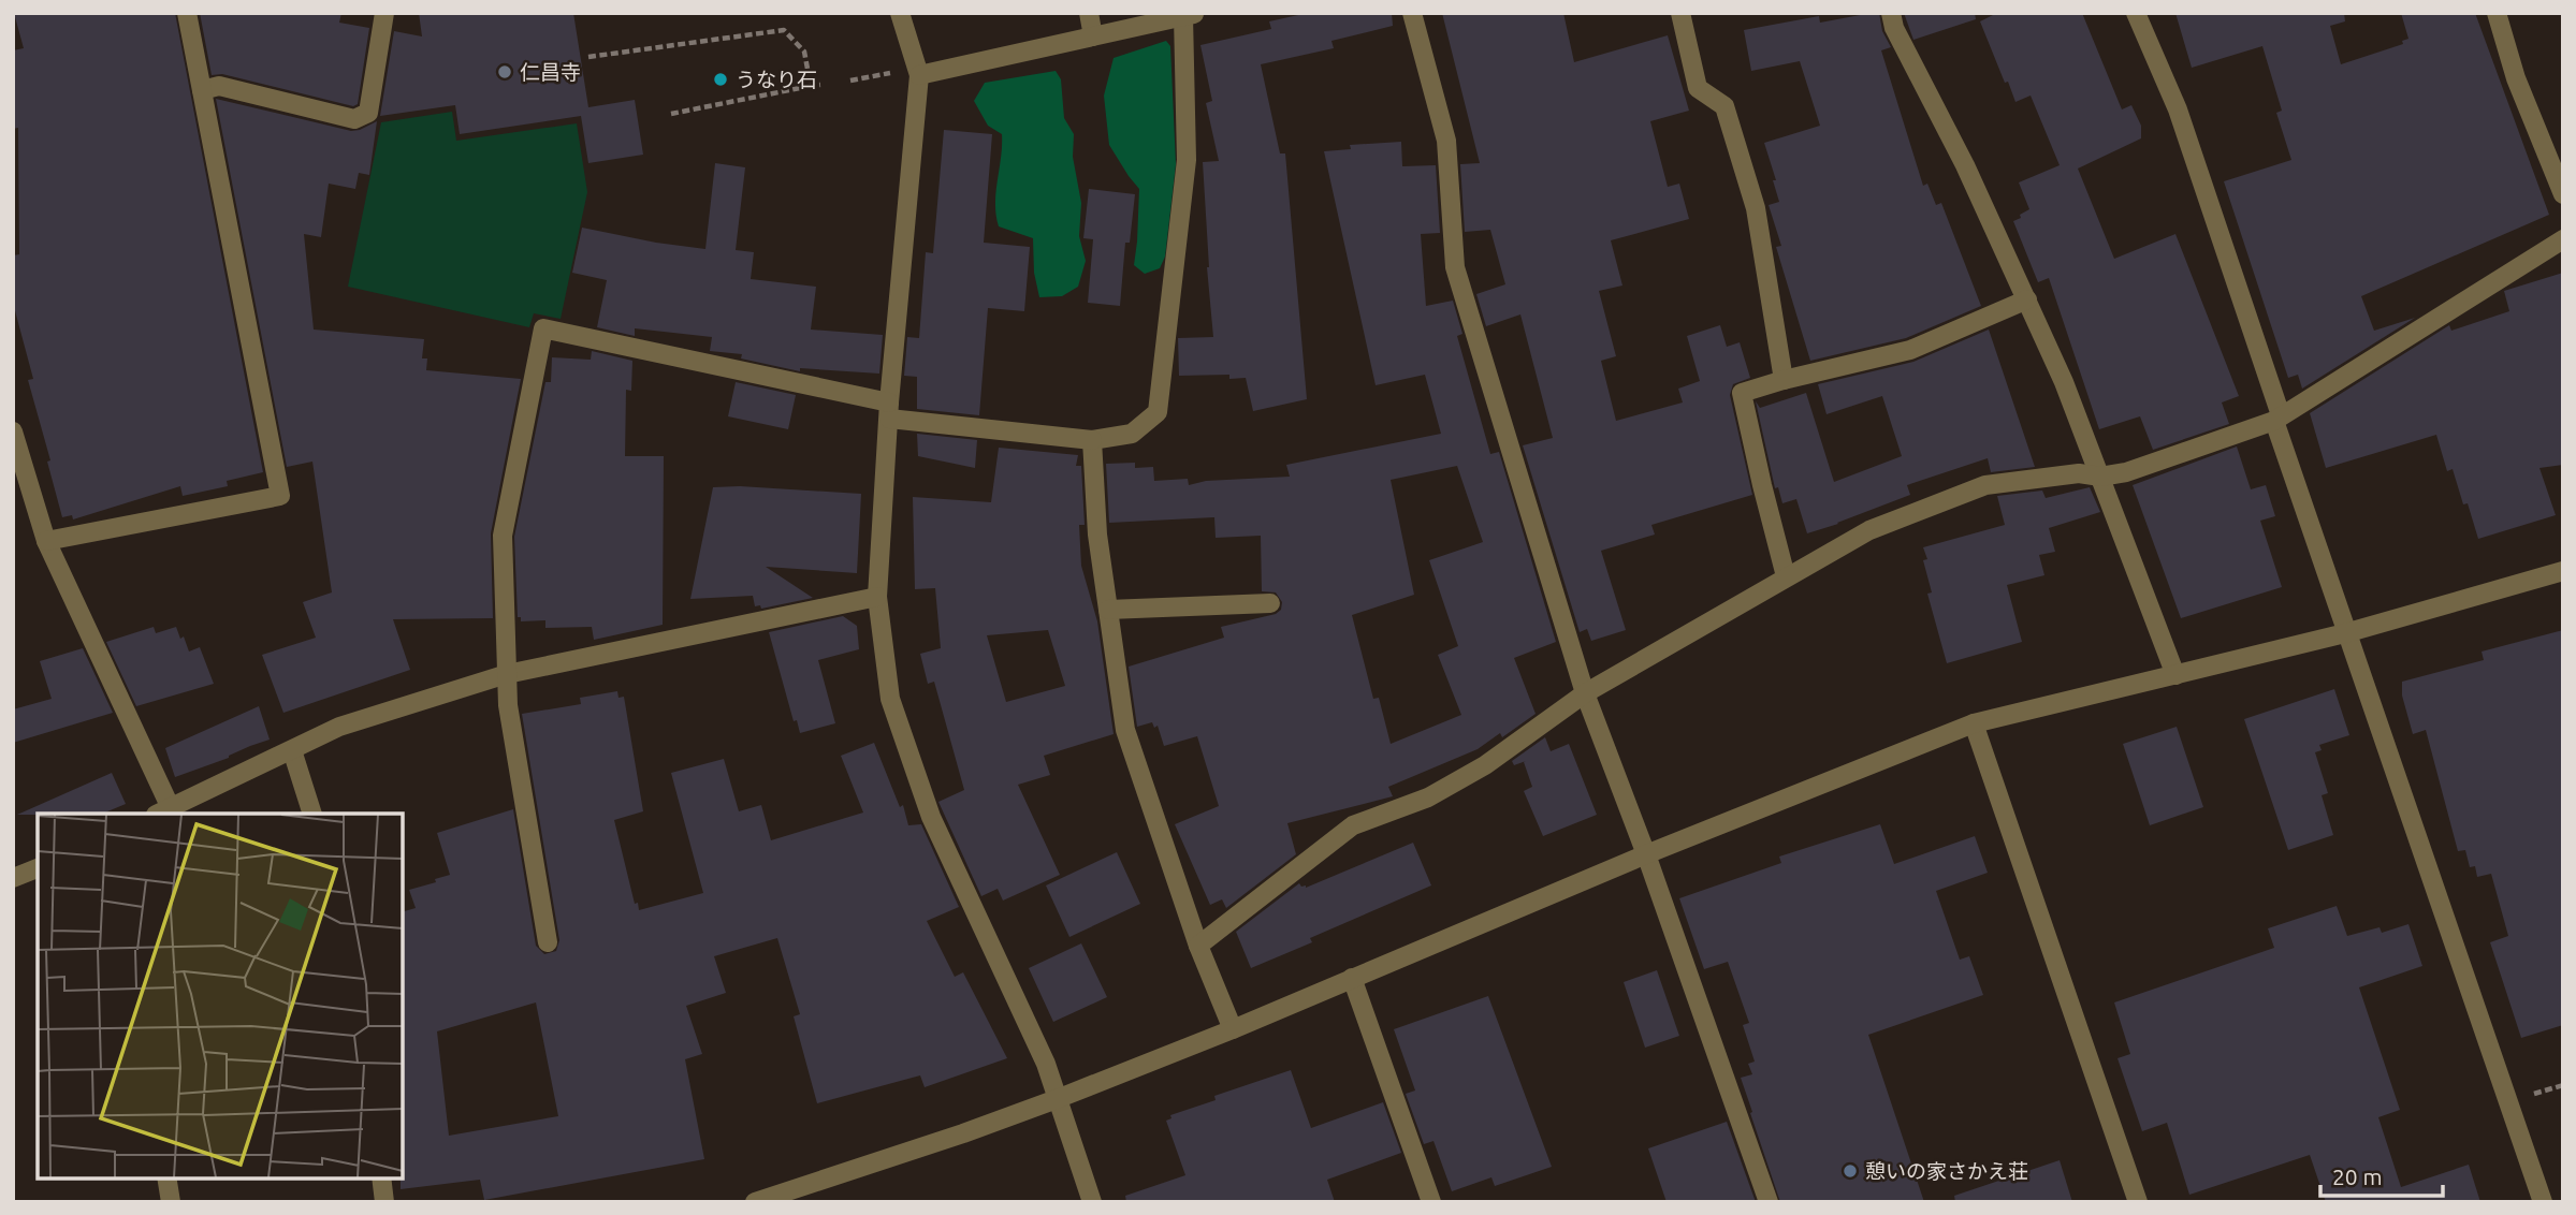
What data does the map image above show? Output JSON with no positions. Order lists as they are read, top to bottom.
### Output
{
  "places": ["仁昌寺", "うなり石", "憩いの家さかえ荘"],
  "scale_bar": "20 m"
}
